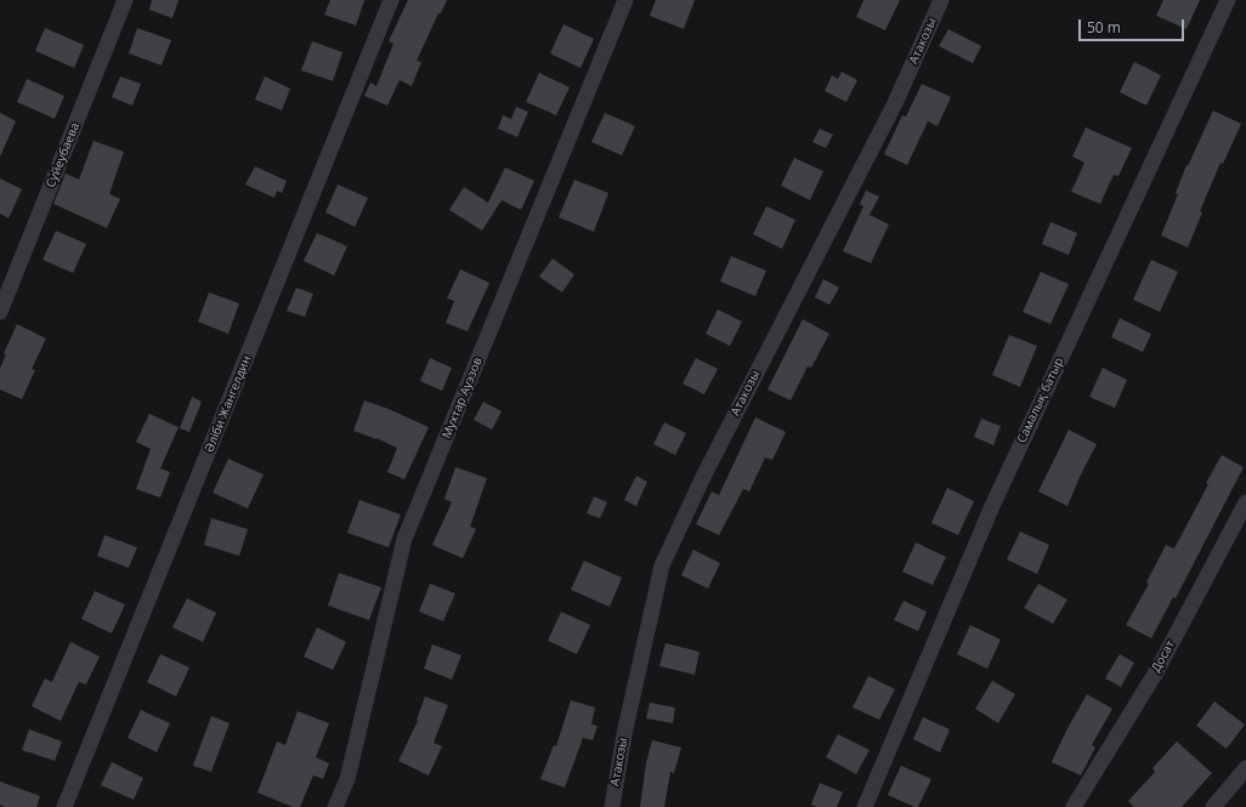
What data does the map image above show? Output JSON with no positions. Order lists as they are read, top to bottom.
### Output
{
  "streets": {
    "street": [
      "Атакозы",
      "Суйеубаева",
      "Мухтар Ауэзов",
      "Самалық батыр",
      "Әліби Жангелдин",
      "Досат"
    ]
  },
  "scale_bar": "50 m"
}
